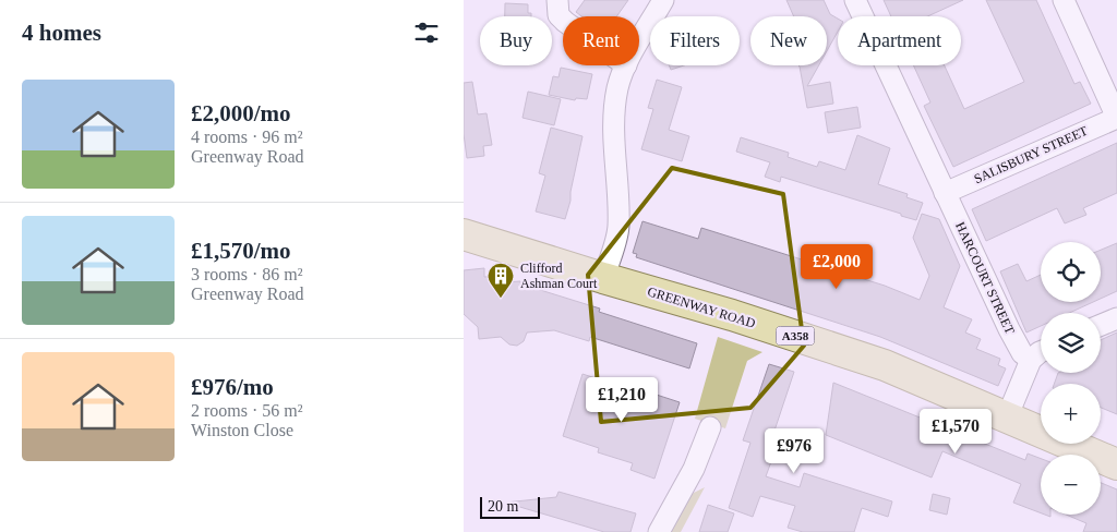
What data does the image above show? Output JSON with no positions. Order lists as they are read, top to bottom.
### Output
{
  "streets": {
    "main road": ["GREENWAY ROAD", "A358"],
    "street": ["SALISBURY STREET", "HARCOURT STREET"]
  },
  "crossings": [
    ["SALISBURY STREET", "HARCOURT STREET"]
  ],
  "places": {
    "building": ["Clifford Ashman Court"]
  },
  "scale_bar": "20 m",
  "page": {
    "heading": "4 homes",
    "chip": [
      "Buy",
      "Rent",
      "Filters",
      "New",
      "Apartment"
    ],
    "list": [
      {
        "name": "£2,000/mo",
        "note": "4 rooms · 96 m² · Greenway Road"
      },
      {
        "name": "£1,570/mo",
        "note": "3 rooms · 86 m² · Greenway Road"
      },
      {
        "name": "£976/mo",
        "note": "2 rooms · 56 m² · Winston Close"
      }
    ],
    "map_buttons": ["+", "−"],
    "price": [
      "£2,000",
      "£1,210",
      "£1,570",
      "£976"
    ],
    "scale": "20 m"
  }
}
